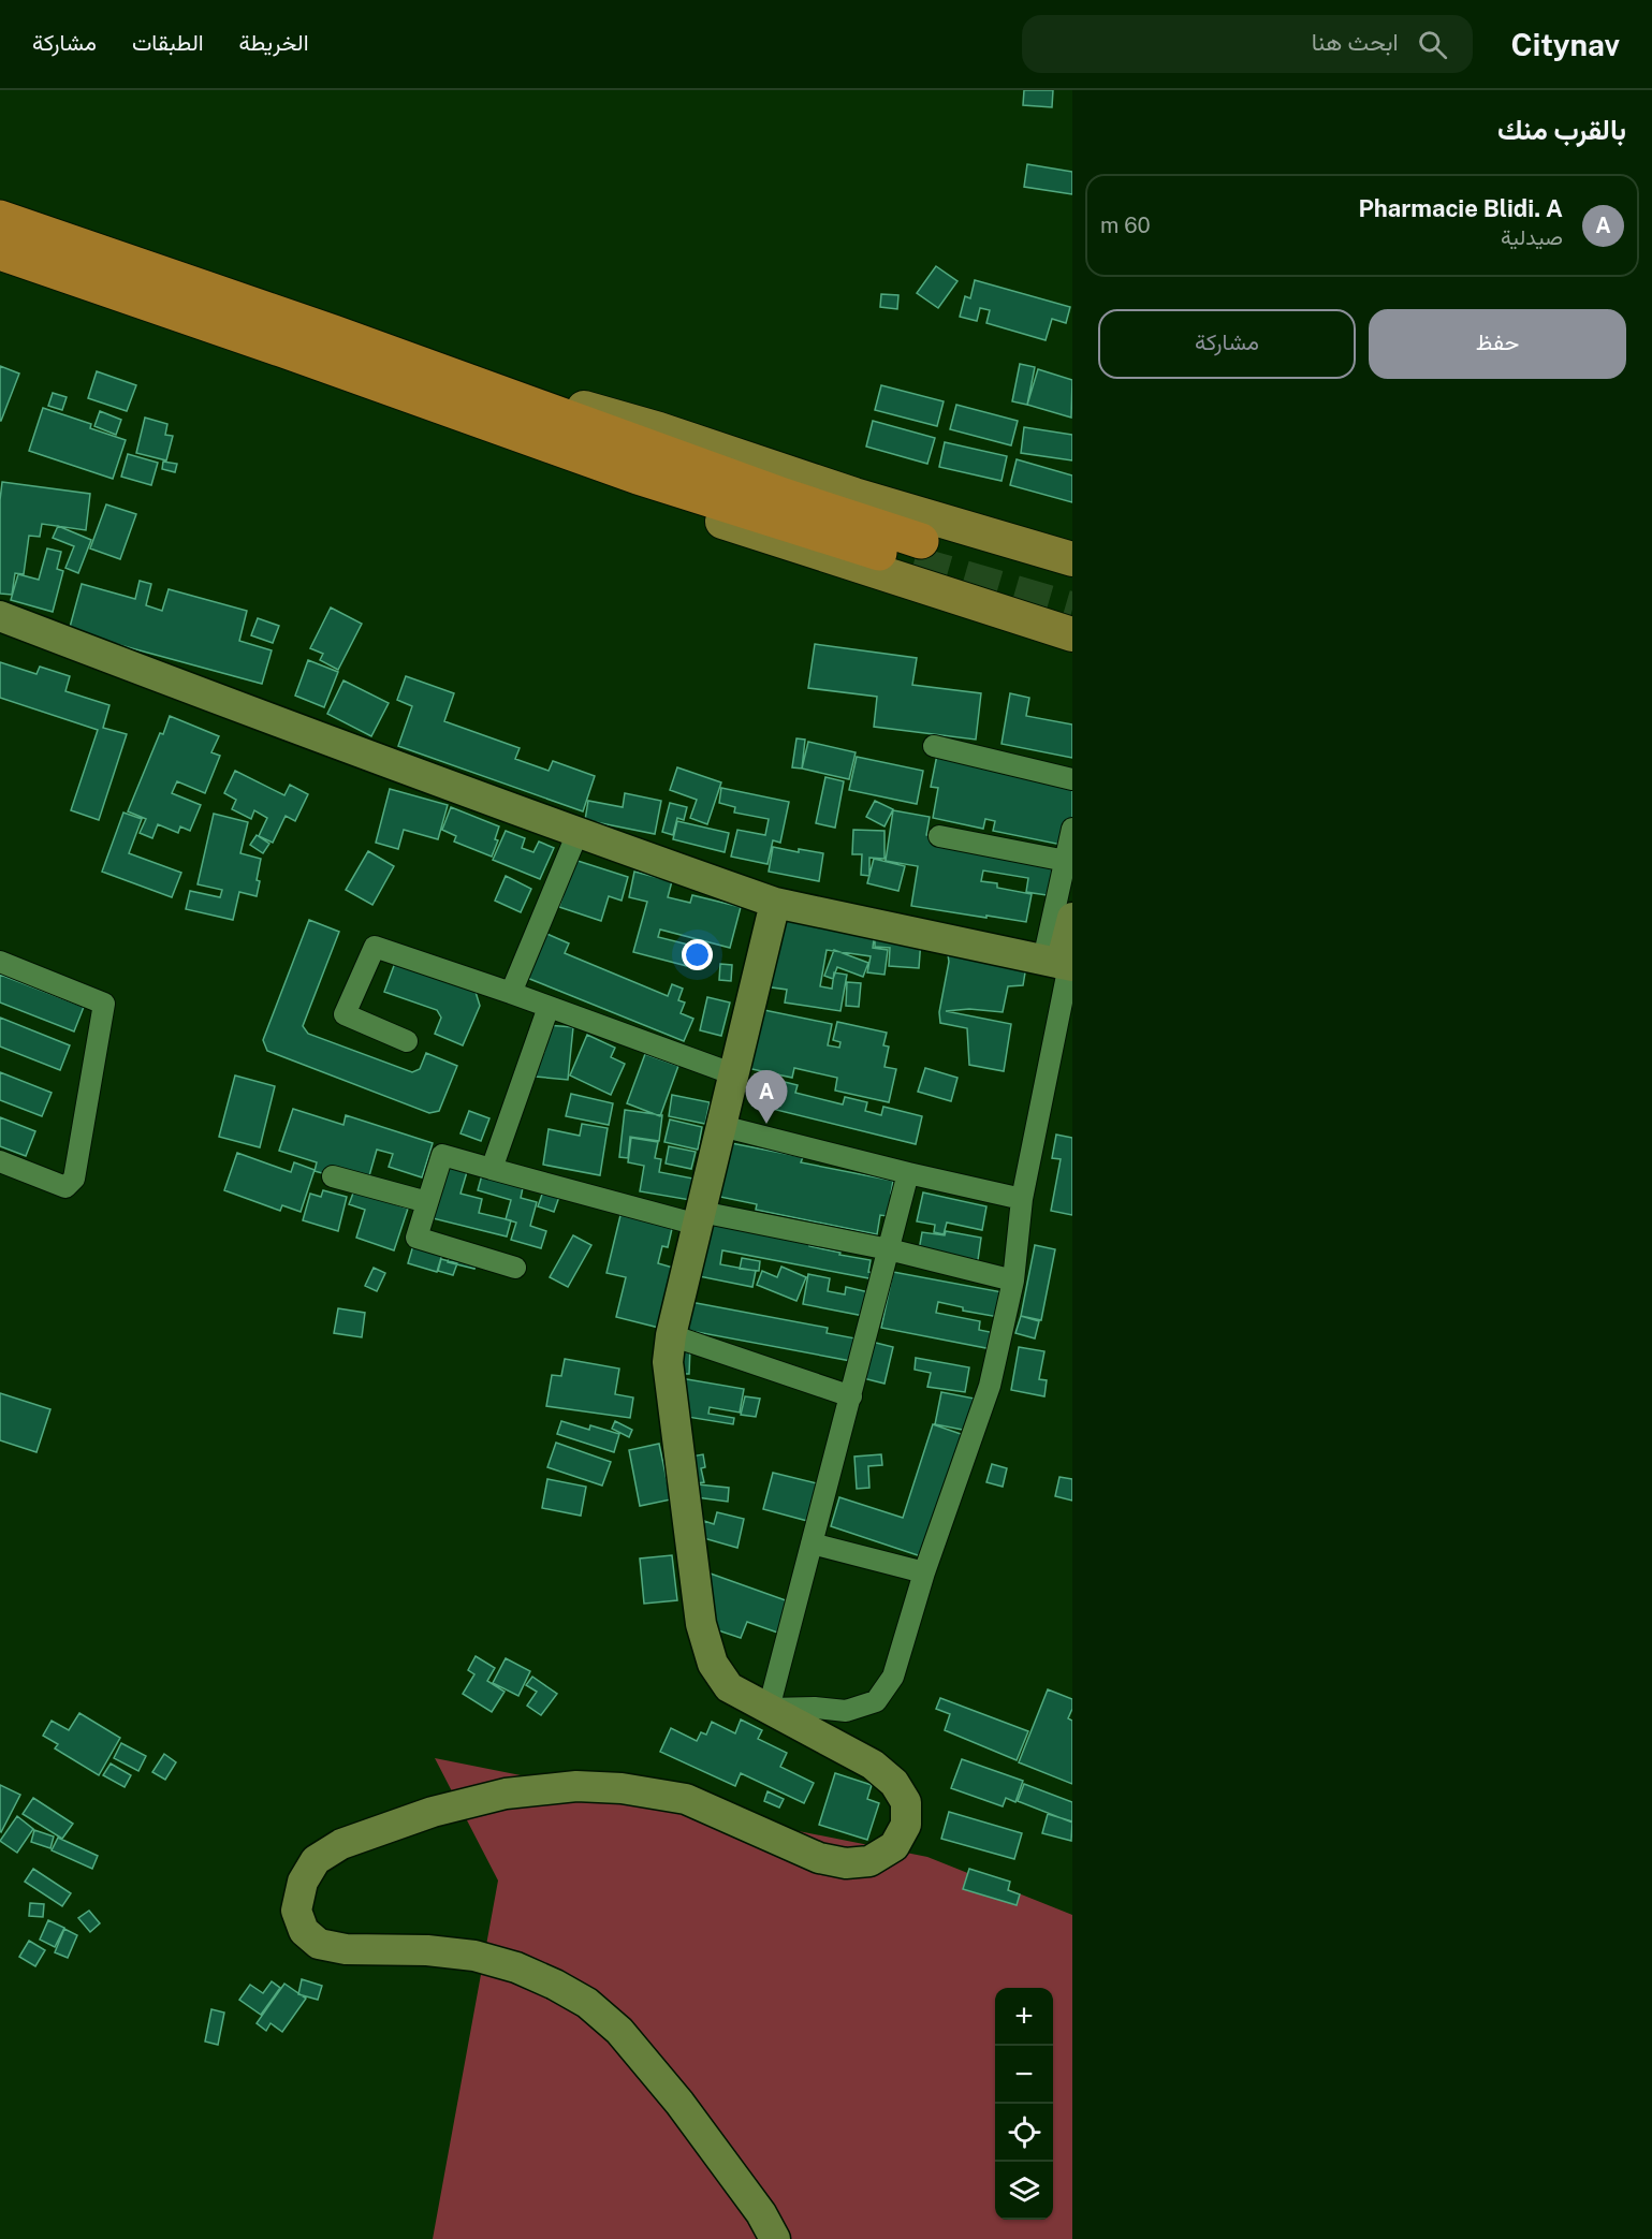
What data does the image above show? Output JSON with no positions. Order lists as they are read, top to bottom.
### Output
{
  "page": {
    "header": "Citynav",
    "search": "ابحث هنا",
    "nav": ["الخريطة", "الطبقات", "مشاركة"],
    "heading": "بالقرب منك",
    "list": [
      {
        "mark": "A",
        "name": "Pharmacie Blidi. A",
        "note": "صيدلية",
        "value": "60 m"
      }
    ],
    "buttons": ["حفظ", "مشاركة"],
    "pins": "A",
    "map_buttons": ["+", "−"]
  }
}
